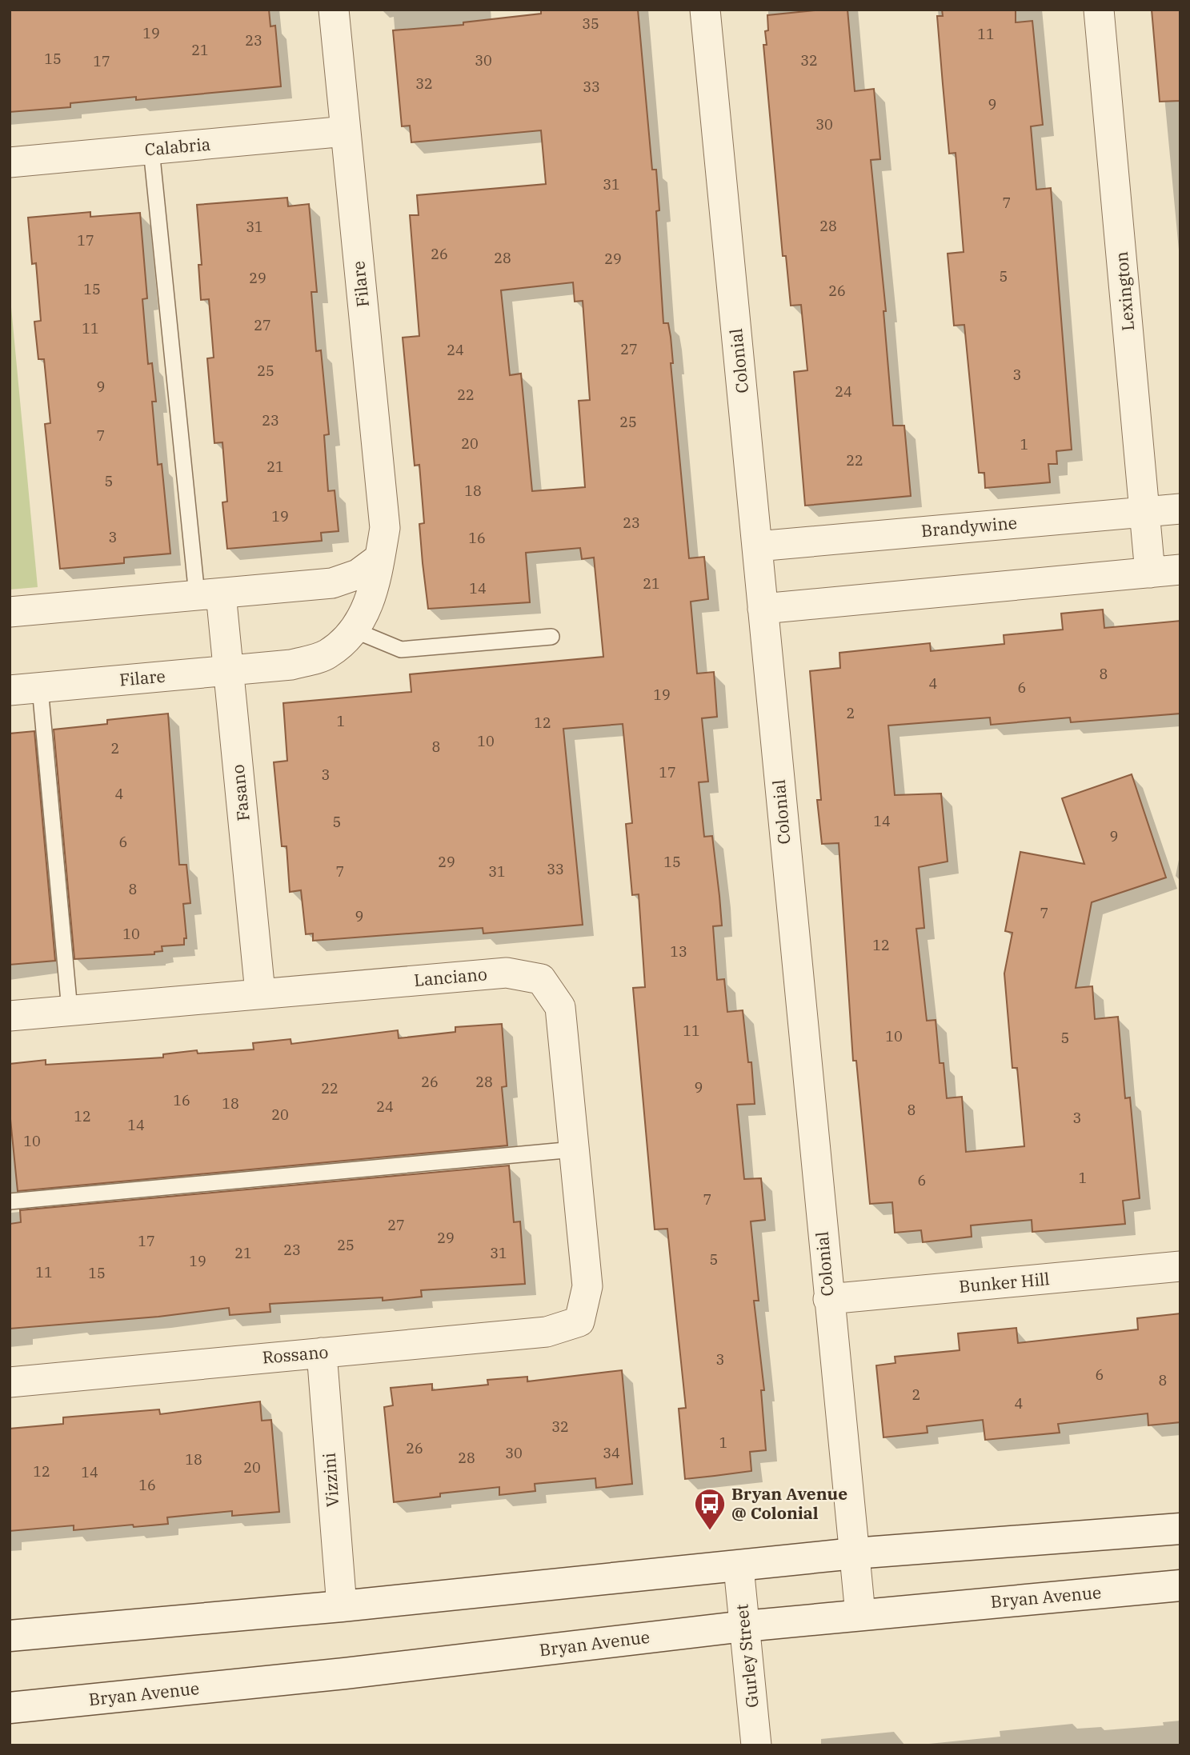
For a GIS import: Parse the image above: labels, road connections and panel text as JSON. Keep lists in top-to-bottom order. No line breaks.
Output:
{"streets":{"main road":["Bryan Avenue"],"street":["Calabria","Filare","Lexington","Colonial","Brandywine","Fasano","Lanciano","Bunker Hill","Rossano","Vizzini","Gurley Street"]},"crossings":[["Calabria","Filare"],["Filare","Fasano"],["Lexington","Brandywine"],["Colonial","Brandywine"],["Colonial","Bunker Hill"],["Colonial","Bryan Avenue"],["Fasano","Lanciano"],["Lanciano","Rossano"],["Rossano","Vizzini"],["Bryan Avenue","Gurley Street"]],"places":{"bus stop":["Bryan Avenue @ Colonial"]},"house_numbers":["35","19","11","23","21","15","30","32","17","32","33","9","30","31","7","28","31","17","26","28","29","5","29","15","26","27","11","27","24","25","3","9","24","22","23","25","7","20","1","22","21","5","18","19","23","3","16","21","14","8","4","6","19","2","1","12","10","8","2","17","3","4","14","5","9","6","29","15","33","7","31","8","7","9","10","12","13","11","10","5","26","28","9","22","16","18","24","8","20","12","3","14","10","1","6","7","27","29","17","25","23","21","31","5","19","11","15","3","6","8","2","4","32","1","26","30","34","28","18","20","12","14","16"]}
